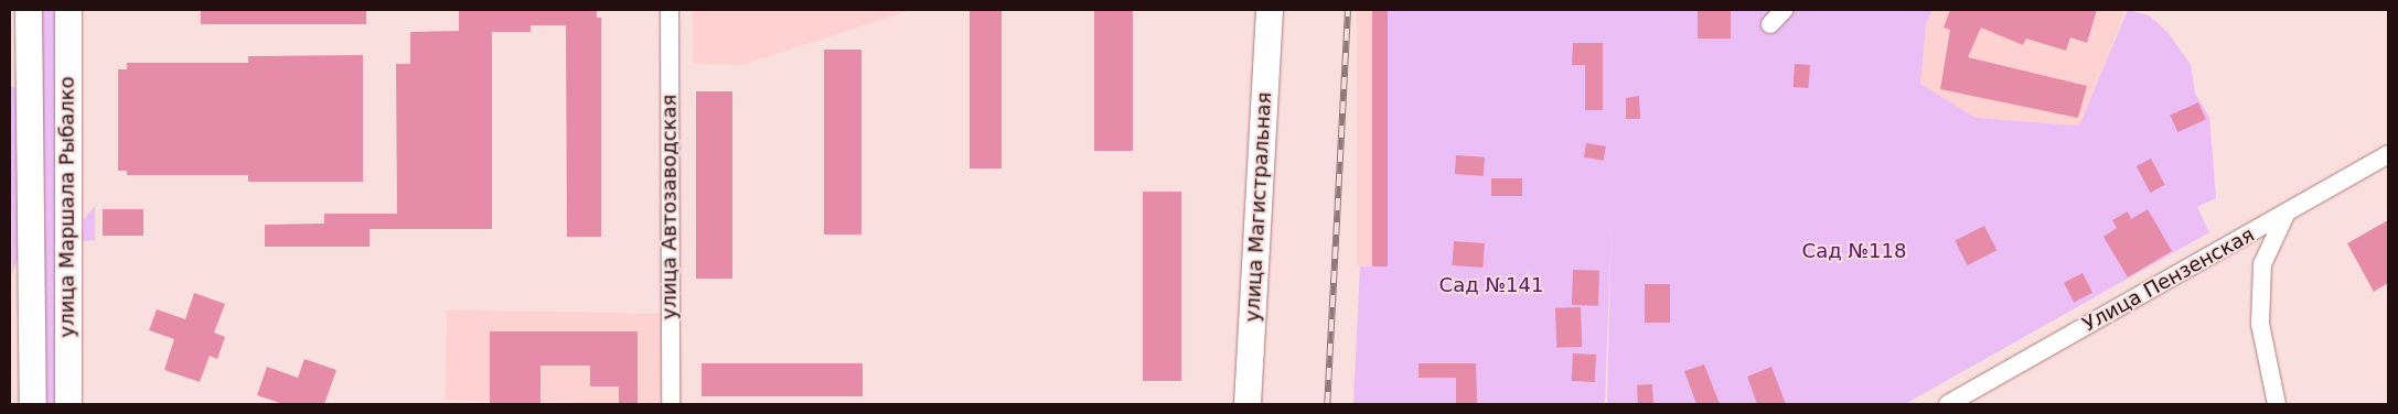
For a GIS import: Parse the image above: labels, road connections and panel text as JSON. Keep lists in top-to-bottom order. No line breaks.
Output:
{"streets":{"main road":["улица Маршала Рыбалко","улица Магистральная"],"street":["улица Автозаводская","Улица Пензенская"]},"parks":["Сад №118","Сад №141"]}
